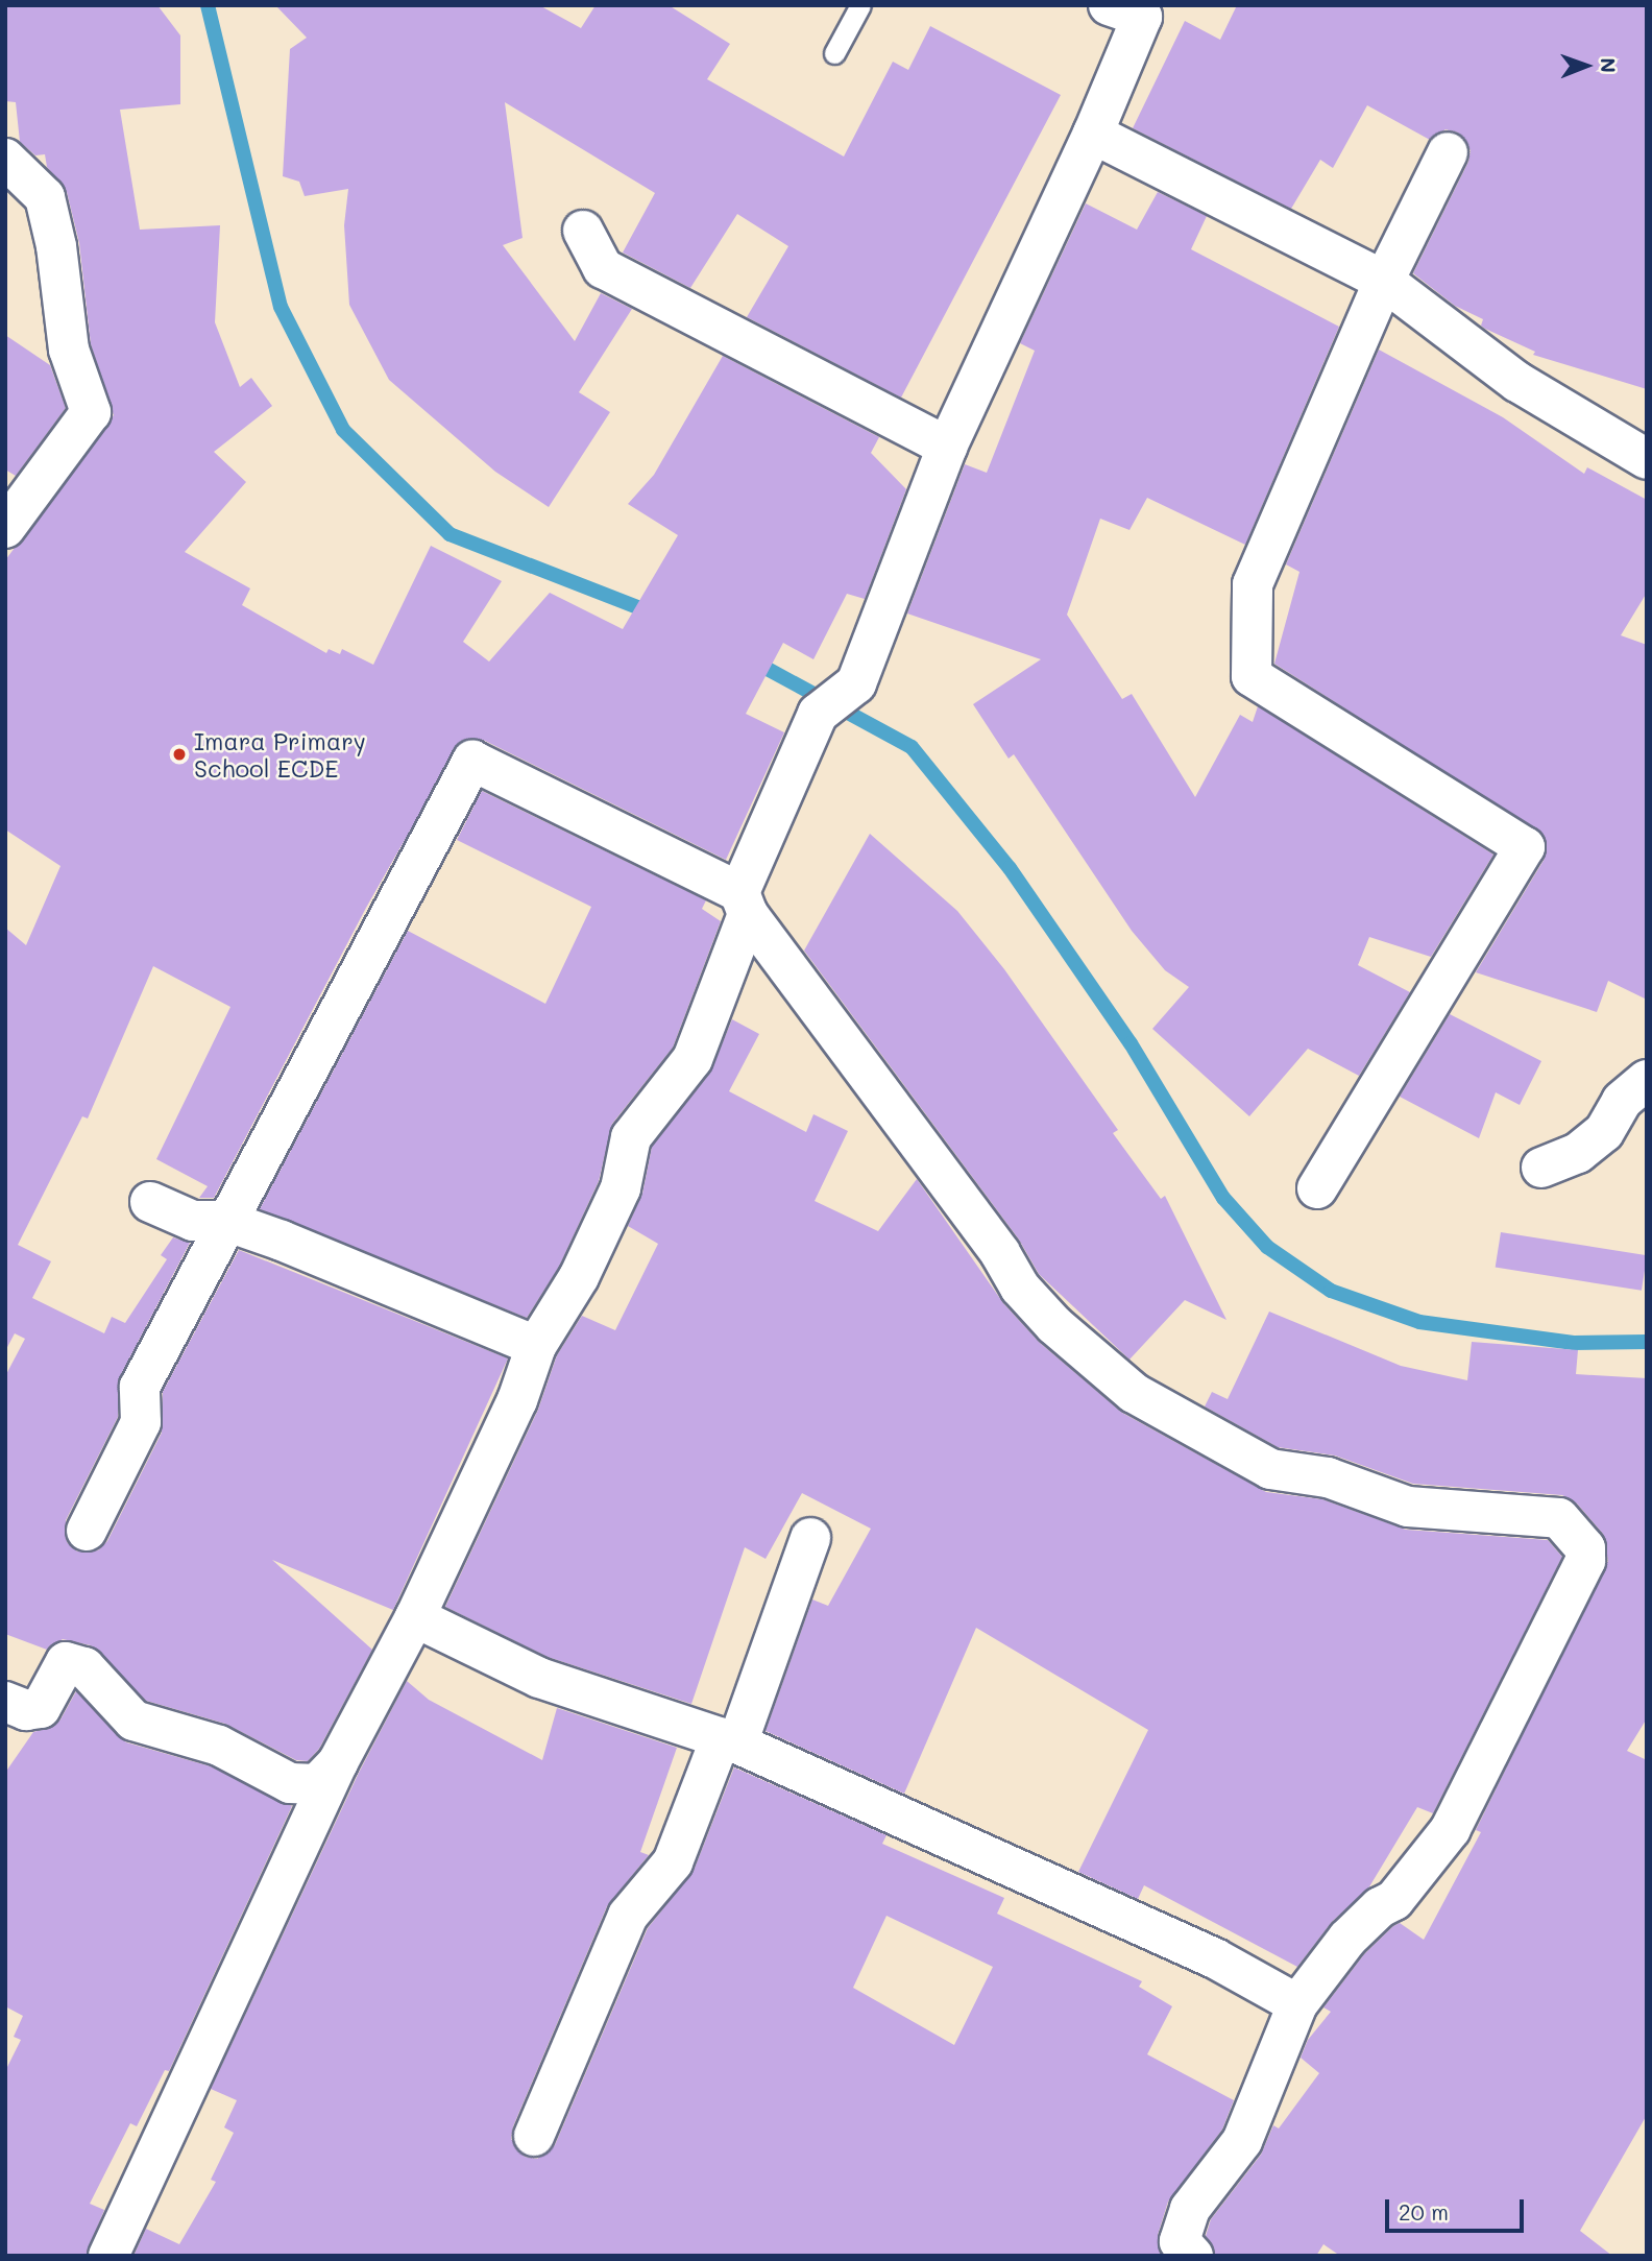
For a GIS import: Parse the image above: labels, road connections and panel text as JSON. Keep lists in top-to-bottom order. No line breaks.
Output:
{"places":["Imara Primary School ECDE"],"scale_bar":"20 m","north":"right"}
